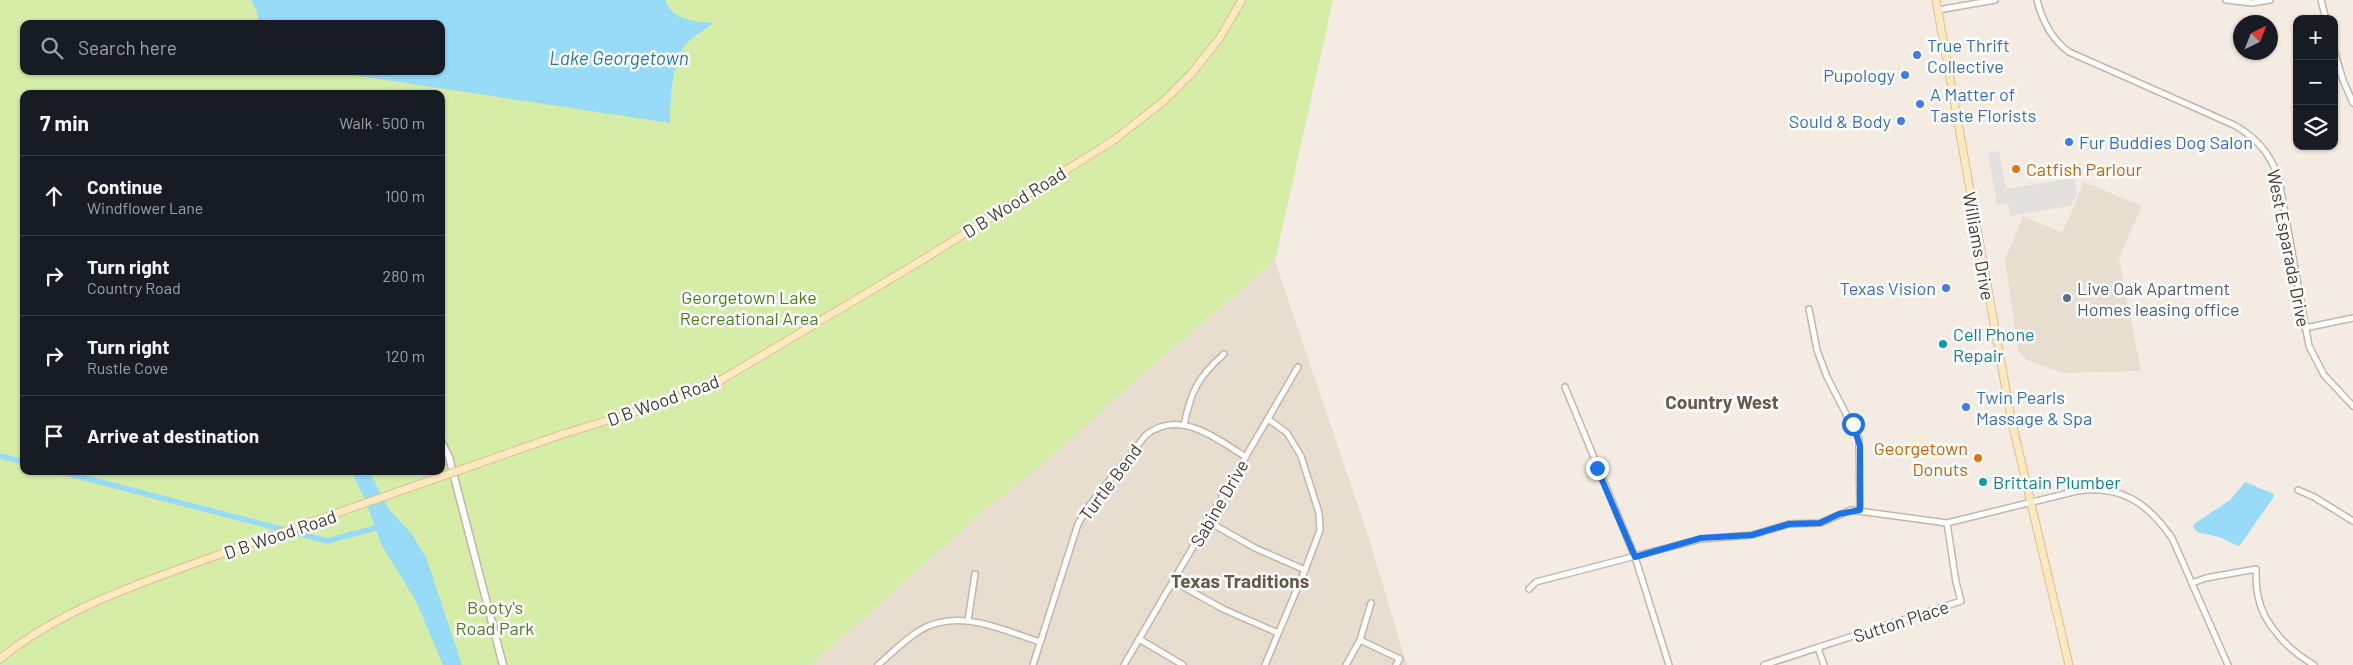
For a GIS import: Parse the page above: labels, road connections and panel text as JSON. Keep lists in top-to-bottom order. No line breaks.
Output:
{"streets":{"main road":["D B Wood Road","Williams Drive"],"street":["West Esparada Drive","Turtle Bend","Sabine Drive","Sutton Place"]},"crossings":[["Turtle Bend","Sabine Drive"]],"districts":["Country West","Texas Traditions"],"water":["Lake Georgetown"],"parks":["Georgetown Lake Recreational Area","Booty's Road Park"],"places":["True Thrift Collective","Pupology","A Matter of Taste Florists","Sould & Body","Fur Buddies Dog Salon","Catfish Parlour","Texas Vision","Live Oak Apartment Homes leasing office","Cell Phone Repair","Twin Pearls Massage & Spa","Georgetown Donuts","Brittain Plumber"],"north":"top right","page":{"map_buttons":["+","−"],"search":"Search here","heading":["7 min","Walk · 500 m"],"list":[["Continue","Windflower Lane","100 m"],["Turn right","Country Road","280 m"],["Turn right","Rustle Cove","120 m"],"Arrive at destination"]}}
